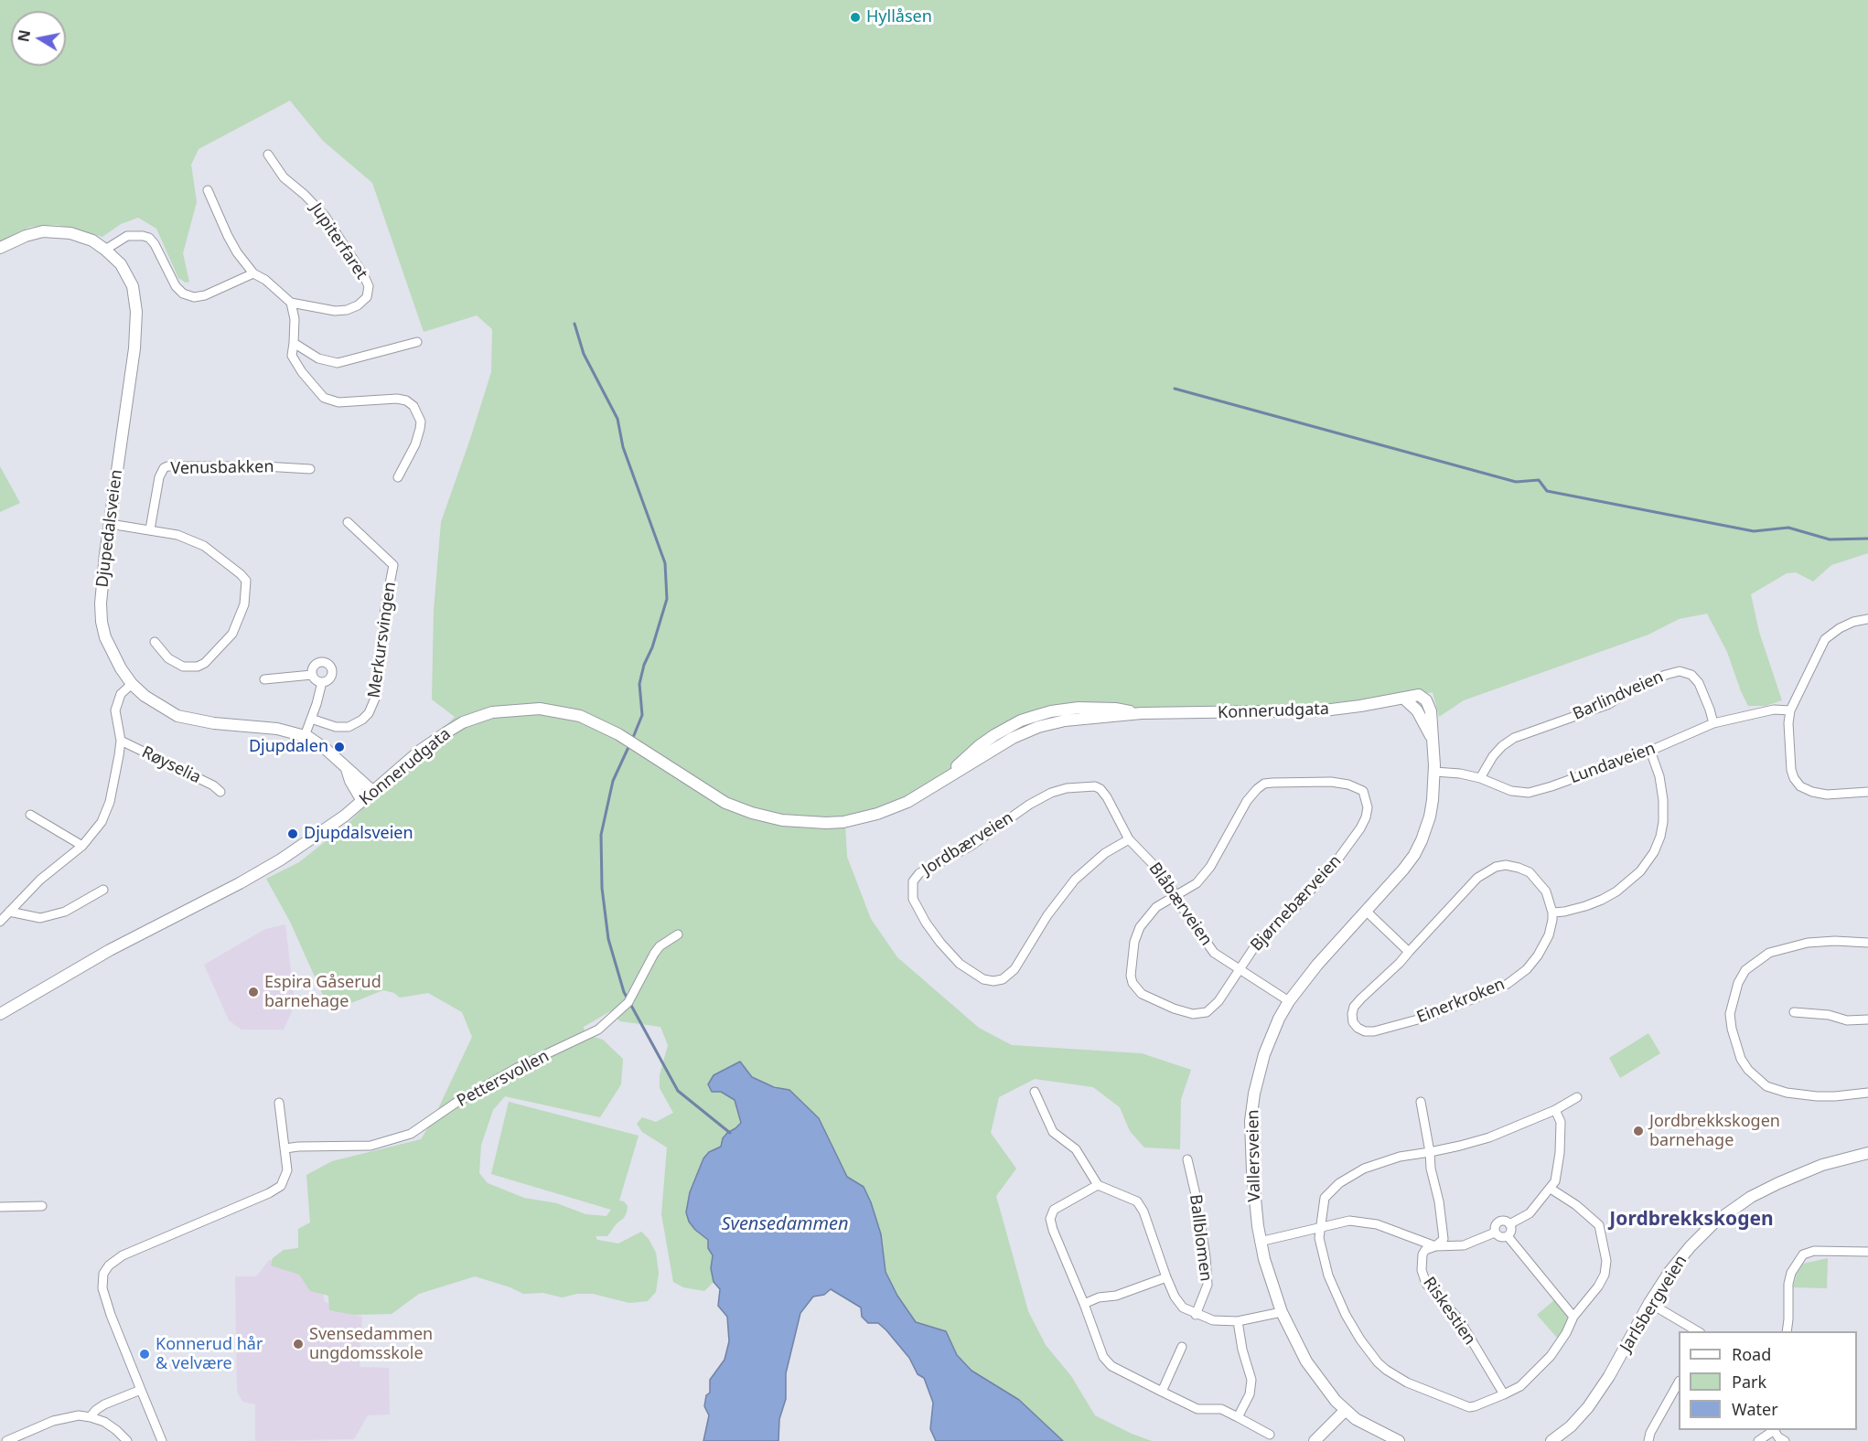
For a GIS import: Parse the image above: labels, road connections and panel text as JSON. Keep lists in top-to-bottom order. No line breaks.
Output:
{"streets":{"main road":["Djupedalsveien","Konnerudgata","Vallersveien","Jarlsbergveien"],"street":["Jupiterfaret","Venusbakken","Merkursvingen","Barlindveien","Lundaveien","Røyselia","Jordbærveien","Bjørnebærveien","Blåbærveien","Einerkroken","Pettersvollen","Ballblomen","Riskestien"]},"crossings":[["Djupedalsveien","Konnerudgata"],["Barlindveien","Lundaveien"],["Konnerudgata","Vallersveien"],["Lundaveien","Vallersveien"],["Jordbærveien","Blåbærveien"],["Bjørnebærveien","Blåbærveien"],["Blåbærveien","Vallersveien"]],"districts":["Jordbrekkskogen"],"water":["Svensedammen"],"places":["Hyllåsen","Djupdalen","Djupdalsveien","Espira Gåserud barnehage","Jordbrekkskogen barnehage","Svensedammen ungdomsskole","Konnerud hår & velvære"],"legend":["Road","Park","Water"],"north":"left"}
